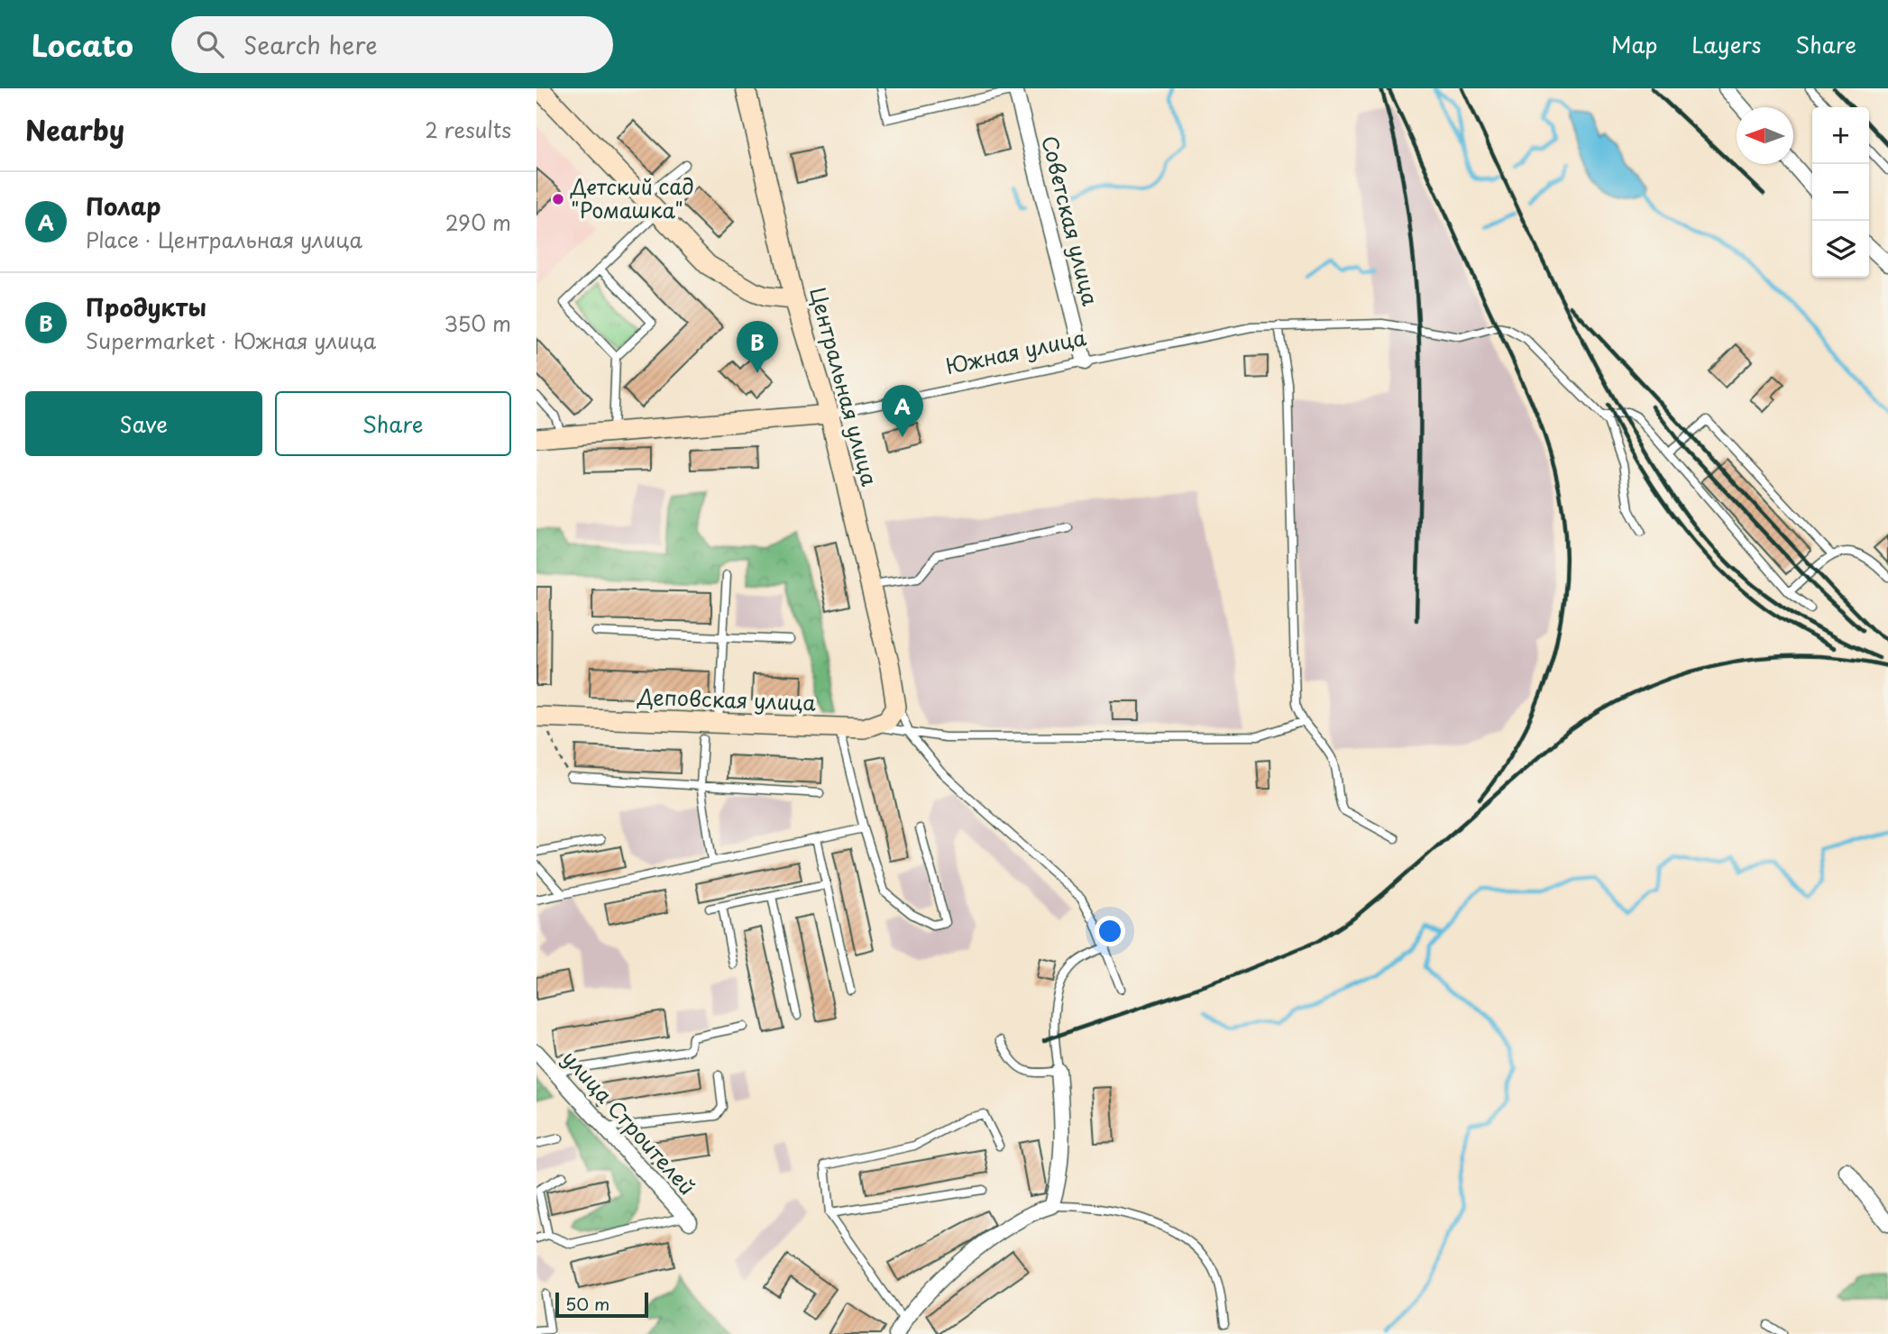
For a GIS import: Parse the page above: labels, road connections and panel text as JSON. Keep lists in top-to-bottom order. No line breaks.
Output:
{"streets":{"street":["Советская улица","Южная улица","Центральная улица","Деповская улица","улица Строителей"]},"crossings":[["Советская улица","Южная улица"],["Южная улица","Центральная улица"]],"places":["Детский сад \"Ромашка\""],"scale_bar":"50 m","north":"left","page":{"header":"Locato","search":"Search here","nav":["Map","Layers","Share"],"heading":["Nearby","2 results"],"map_buttons":["+","−"],"list":[{"mark":"A","name":"Полар","note":"Place · Центральная улица","value":"290 m"},{"mark":"B","name":"Продукты","note":"Supermarket · Южная улица","value":"350 m"}],"pins":["B","A"],"buttons":["Save","Share"],"scale":"50 m"}}
